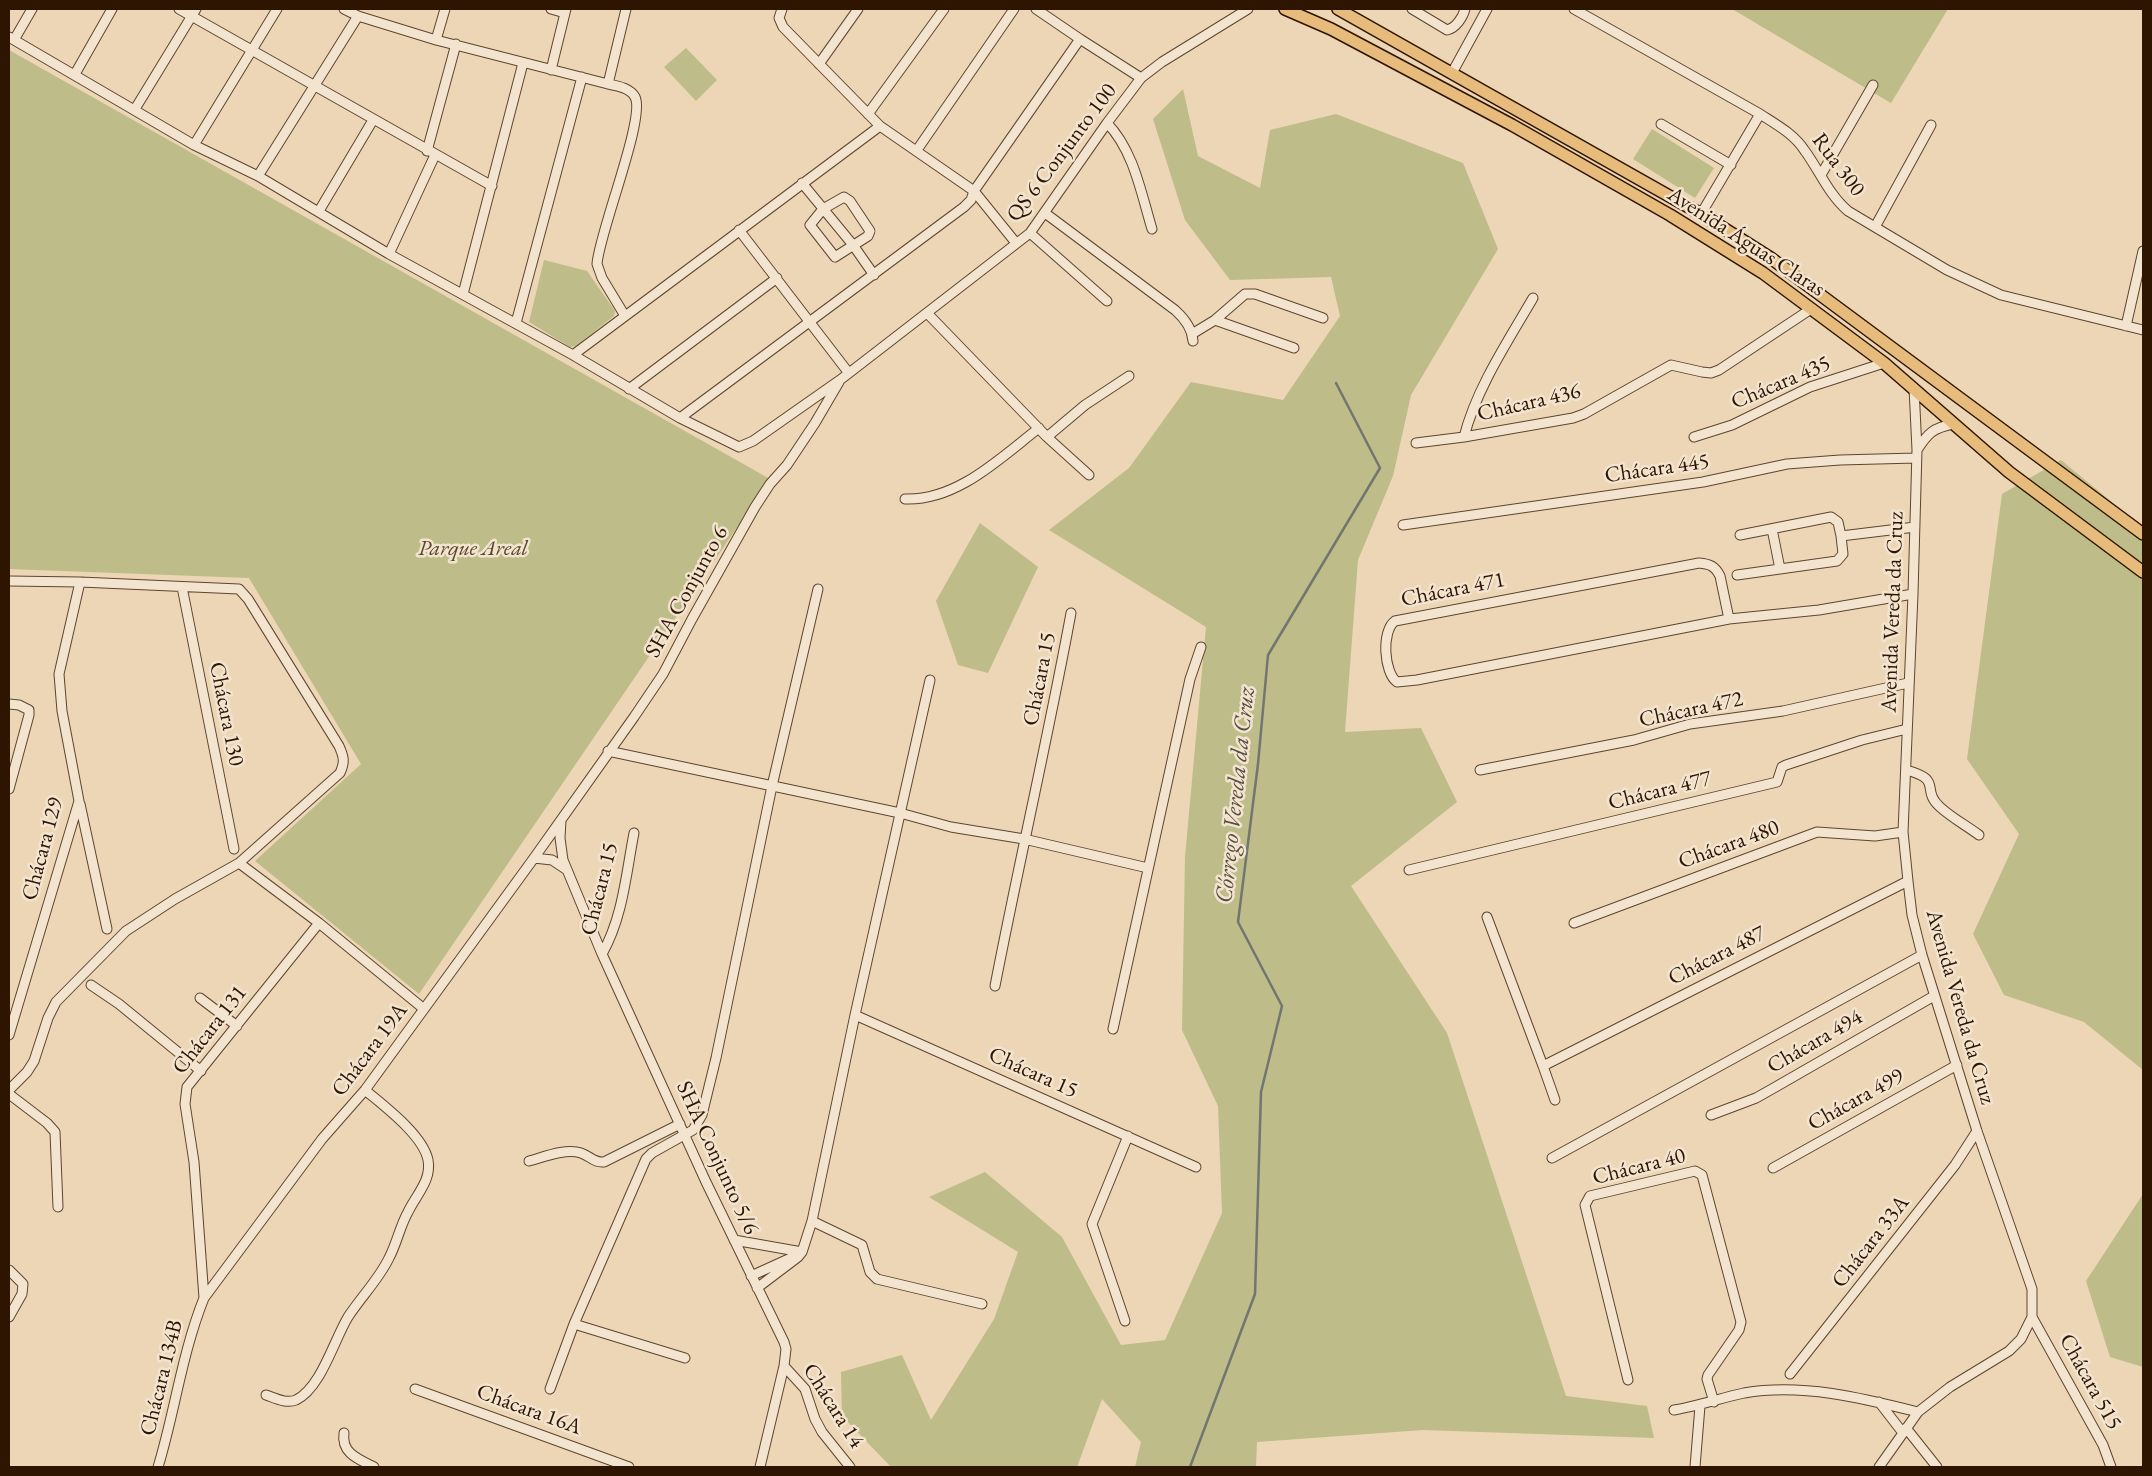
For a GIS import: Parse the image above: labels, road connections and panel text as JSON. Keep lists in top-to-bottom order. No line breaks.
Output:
{"streets":{"main road":["Avenida Águas Claras"],"street":["QS 6 Conjunto 100","Rua 300","Chácara 435","Chácara 436","Chácara 445","Chácara 471","SHA Conjunto 6","Avenida Vereda da Cruz","Chácara 15","Chácara 472","Chácara 130","Chácara 477","Chácara 480","Chácara 129","Chácara 487","Chácara 131","Chácara 494","Chácara 19A","Chácara 499","SHA Conjunto 5/6","Chácara 40","Chácara 33A","Chácara 134B","Chácara 515","Chácara 14","Chácara 16A"]},"crossings":[["QS 6 Conjunto 100","SHA Conjunto 6"],["Avenida Águas Claras","Chácara 435"],["Avenida Águas Claras","Chácara 436"],["Avenida Águas Claras","Avenida Vereda da Cruz"],["Chácara 445","Avenida Vereda da Cruz"],["Chácara 471","Avenida Vereda da Cruz"],["SHA Conjunto 6","Chácara 19A"],["SHA Conjunto 6","SHA Conjunto 5/6"],["Avenida Vereda da Cruz","Chácara 472"],["Avenida Vereda da Cruz","Chácara 477"],["Avenida Vereda da Cruz","Chácara 480"],["Avenida Vereda da Cruz","Chácara 487"],["Avenida Vereda da Cruz","Chácara 494"],["Avenida Vereda da Cruz","Chácara 499"],["Avenida Vereda da Cruz","Chácara 33A"],["Avenida Vereda da Cruz","Chácara 515"],["Chácara 15","SHA Conjunto 5/6"],["Chácara 131","Chácara 19A"],["Chácara 131","Chácara 134B"],["Chácara 19A","SHA Conjunto 5/6"],["Chácara 19A","Chácara 134B"],["SHA Conjunto 5/6","Chácara 14"]],"water":["Córrego Vereda da Cruz"],"parks":["Parque Areal"]}
